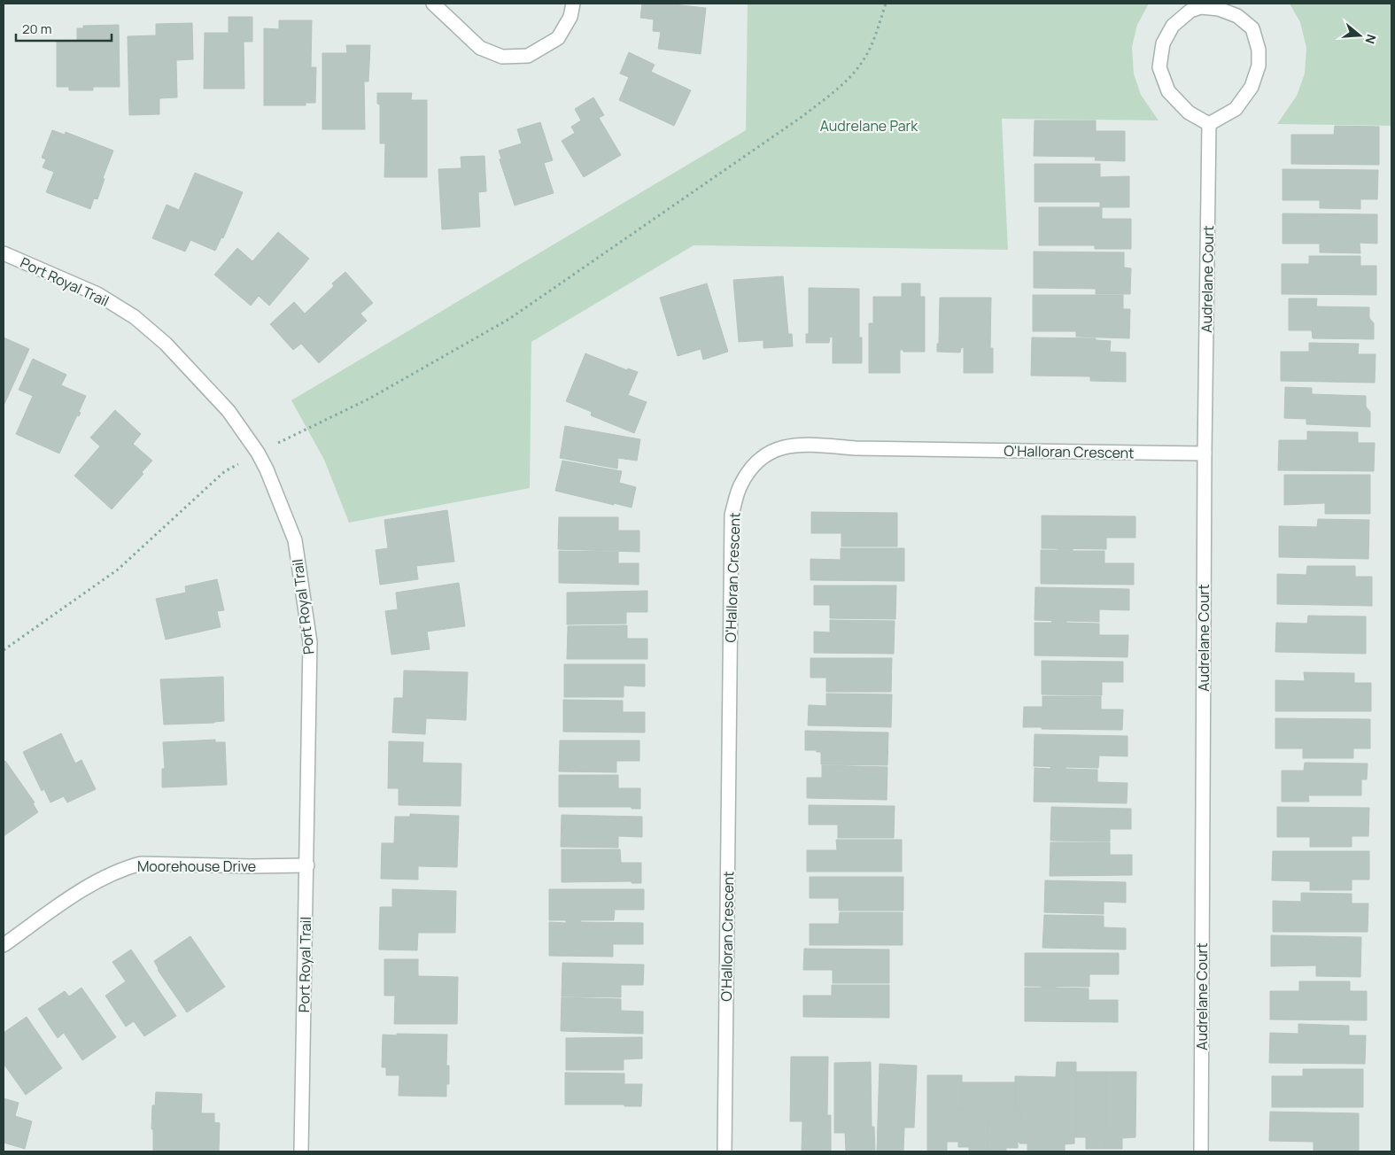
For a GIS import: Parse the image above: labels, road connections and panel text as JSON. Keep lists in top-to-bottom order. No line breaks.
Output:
{"streets":{"street":["Audrelane Court","Port Royal Trail","O'Halloran Crescent","Moorehouse Drive"]},"crossings":[["Audrelane Court","O'Halloran Crescent"],["Port Royal Trail","Moorehouse Drive"]],"parks":["Audrelane Park"],"scale_bar":"20 m","north":"right"}
